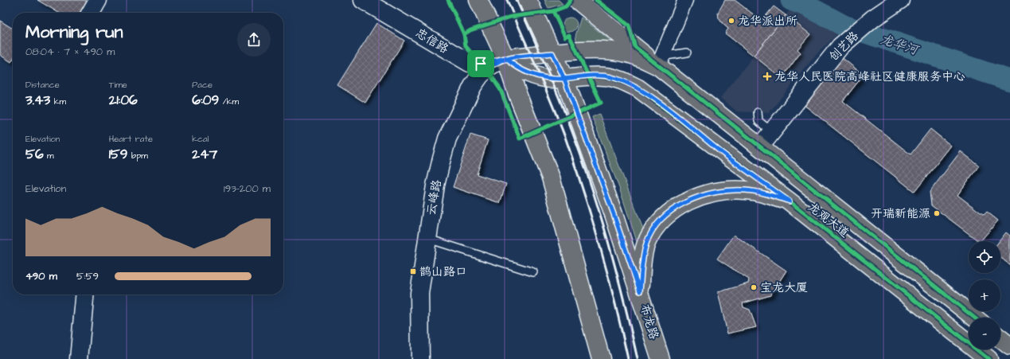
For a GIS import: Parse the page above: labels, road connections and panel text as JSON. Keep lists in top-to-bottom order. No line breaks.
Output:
{"streets":{"main road":["龙观大道","布龙路"],"street":["忠信路","创艺路","云峰路"]},"crossings":[["忠信路","云峰路"],["忠信路","龙观大道"],["创艺路","龙观大道"],["云峰路","龙观大道"],["龙观大道","布龙路"]],"water":["龙华河"],"places":{"other":["龙华派出所","开瑞新能源","宝龙大厦"],"health":["龙华人民医院高峰社区健康服务中心"],"transit":["鹊山路口"]},"page":{"heading":["Morning run","08:04 · 7 × 490 m"],"stats":[["Distance","3.43 km"],["Time","21:06"],["Pace","6:09 /km"],["Elevation","56 m"],["Heart rate","159 bpm"],["kcal","247"]],"chart":["Elevation","193–200 m"],"map_buttons":["+","−"],"list":[{"name":"490 m","note":"5:59"}]}}
